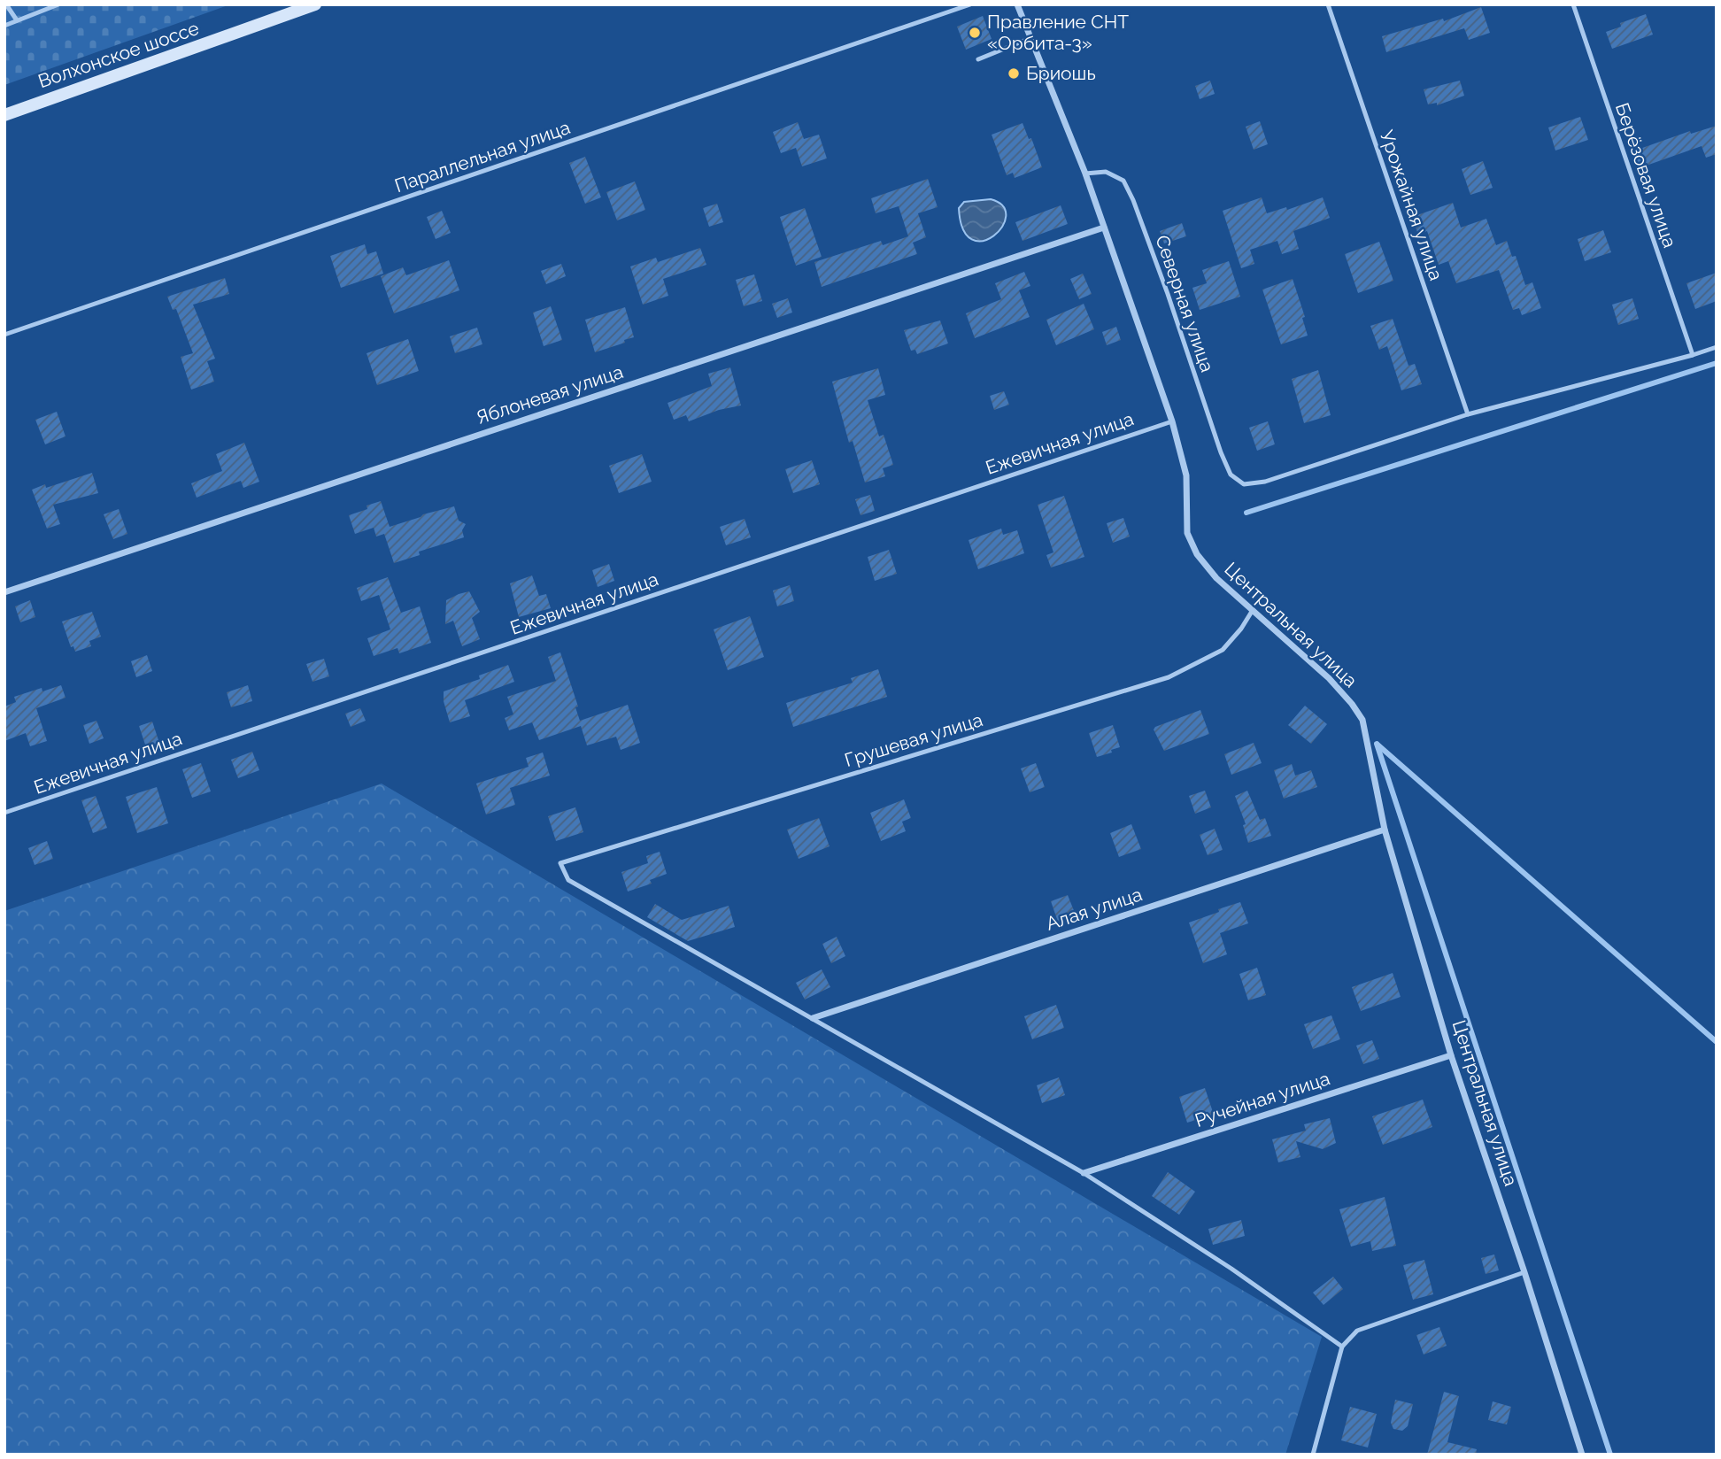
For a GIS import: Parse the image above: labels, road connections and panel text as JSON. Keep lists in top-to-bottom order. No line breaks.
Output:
{"streets":{"main road":["Волхонское шоссе"],"street":["Яблоневая улица","Центральная улица","Алая улица","Ручейная улица"],"lane":["Параллельная улица","Берёзовая улица","Урожайная улица","Северная улица","Ежевичная улица","Грушевая улица"]},"crossings":[["Урожайная улица","Северная улица"],["Северная улица","Центральная улица"],["Яблоневая улица","Центральная улица"],["Ежевичная улица","Центральная улица"],["Центральная улица","Грушевая улица"],["Центральная улица","Алая улица"],["Центральная улица","Ручейная улица"],["Грушевая улица","Алая улица"]],"places":["Правление СНТ «Орбита-3»","Бриошь"]}
